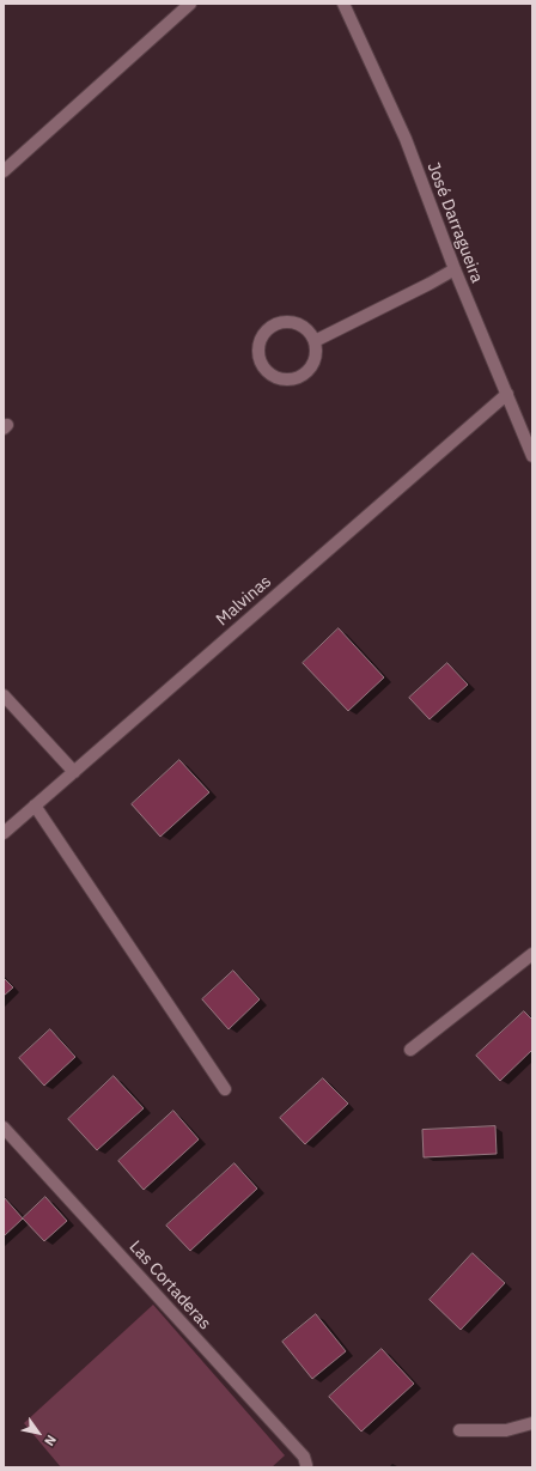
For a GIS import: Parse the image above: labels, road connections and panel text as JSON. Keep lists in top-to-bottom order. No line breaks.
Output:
{"streets":{"street":["José Darragueira","Malvinas","Las Cortaderas"]},"crossings":[["José Darragueira","Malvinas"]],"north":"bottom right"}
